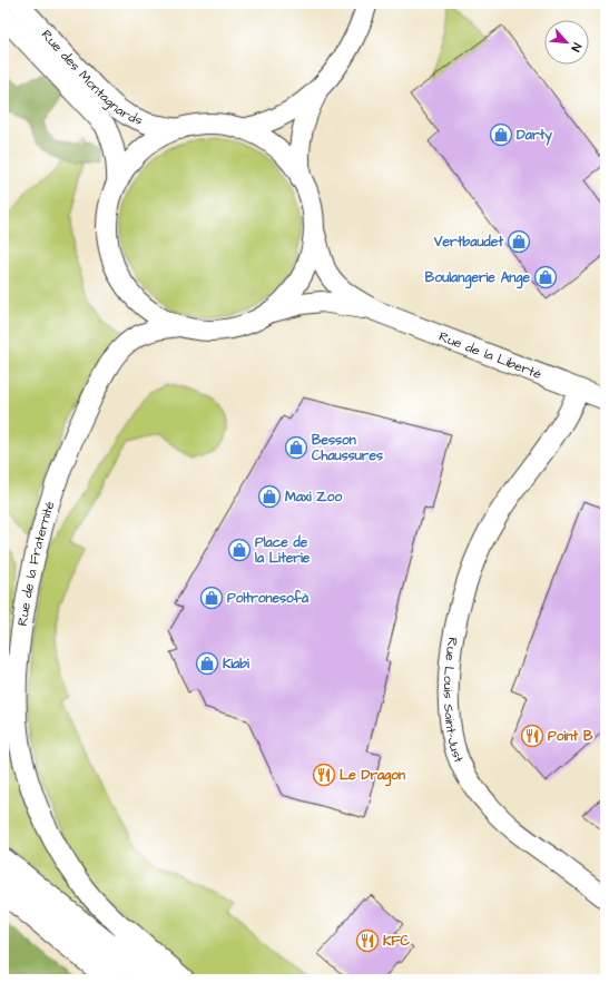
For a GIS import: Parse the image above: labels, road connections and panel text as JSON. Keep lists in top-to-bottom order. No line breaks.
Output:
{"streets":{"street":["Rue des Montagnards","Rue de la Liberté","Rue de la Fraternité","Rue Louis Saint-Just"]},"crossings":[["Rue de la Liberté","Rue Louis Saint-Just"]],"places":{"shop":["Darty","Vertbaudet","Boulangerie Ange","Besson Chaussures","Maxi Zoo","Place de la Literie","Poltronesofà","Kiabi"],"restaurant":["Point B","Le Dragon","KFC"]},"north":"bottom right"}
